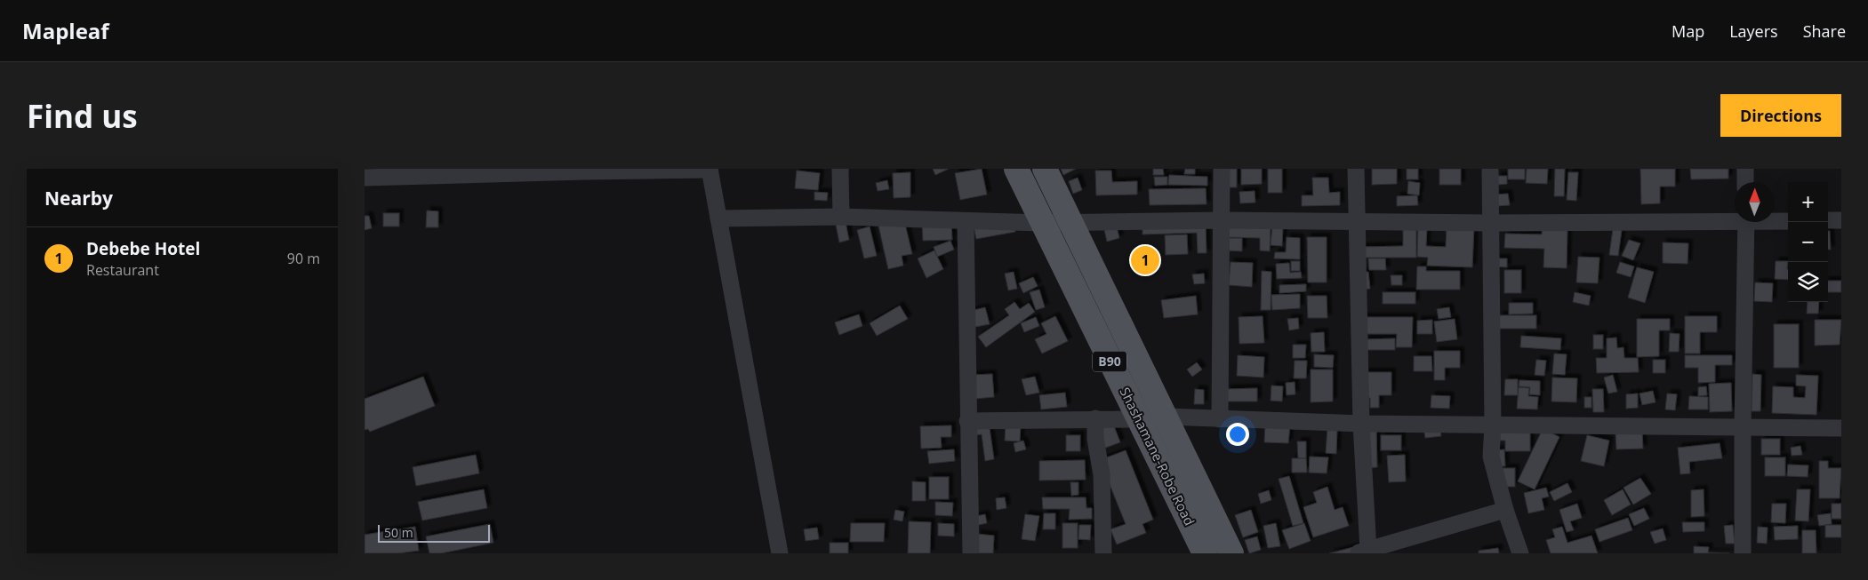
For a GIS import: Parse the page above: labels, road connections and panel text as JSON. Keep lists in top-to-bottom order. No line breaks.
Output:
{"streets":{"main road":["B90","Shashamane-Robe Road"]},"scale_bar":"50 m","north":"top","page":{"header":"Mapleaf","nav":["Map","Layers","Share"],"buttons":"Directions","title":"Find us","heading":"Nearby","map_buttons":["+","−"],"list":[{"mark":"1","name":"Debebe Hotel","note":"Restaurant","value":"90 m"}],"pins":"1","scale":"50 m"}}
